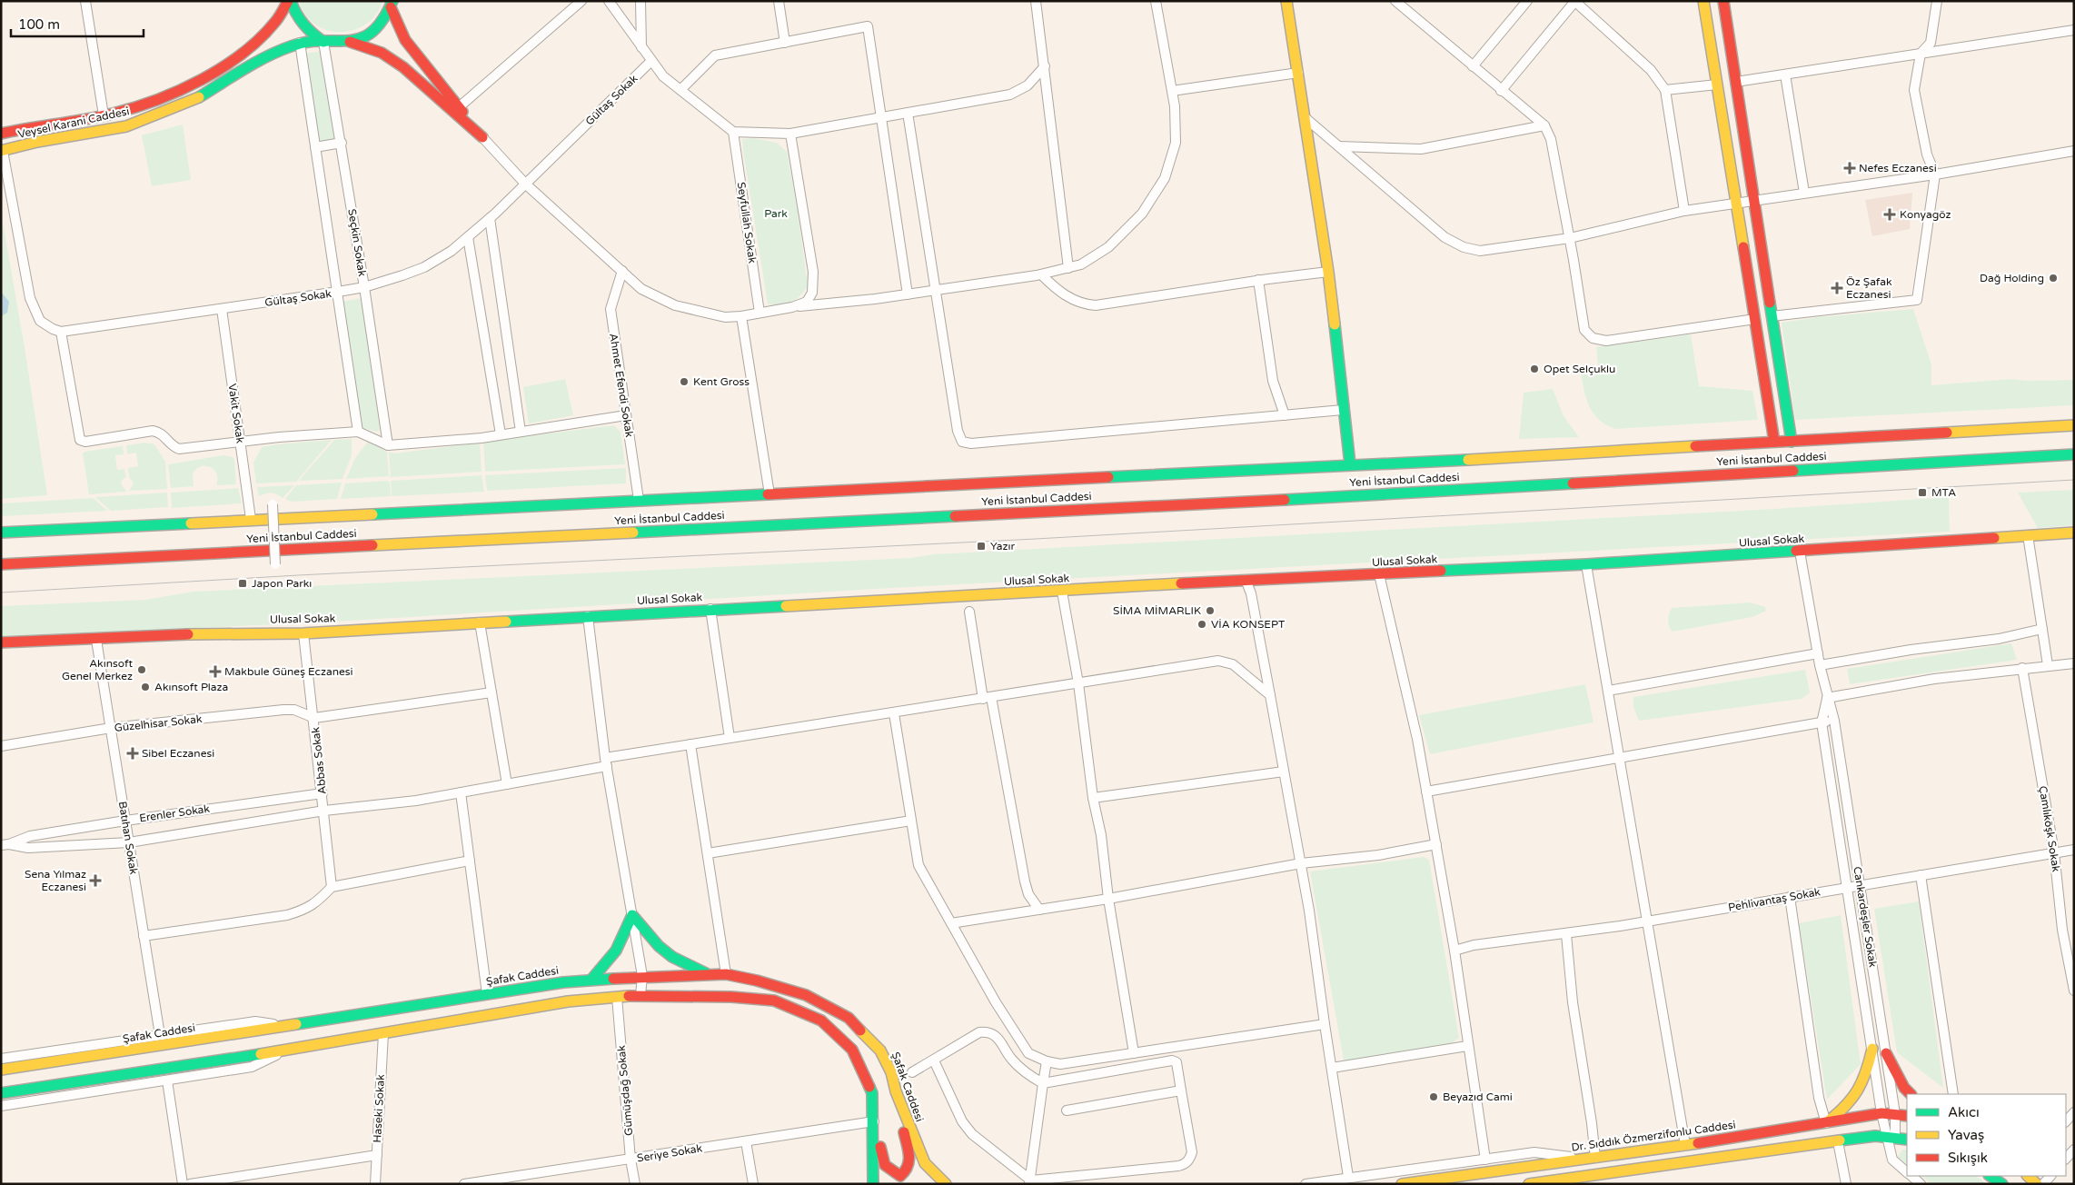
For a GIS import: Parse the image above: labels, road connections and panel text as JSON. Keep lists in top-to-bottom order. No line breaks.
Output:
{"streets":{"main road":["Veysel Karani Caddesi","Yeni İstanbul Caddesi","Ulusal Sokak","Şafak Caddesi","Dr. Sıddık Özmerzifonlu Caddesi"],"street":["Gültaş Sokak","Seyfullah Sokak","Seçkin Sokak","Ahmet Efendi Sokak","Vakit Sokak","Güzelhisar Sokak","Abbas Sokak","Erenler Sokak","Çamlıköşk Sokak","Batıhan Sokak","Pehlivantaş Sokak","Cankardeşler Sokak","Gümüşdağ Sokak","Haseki Sokak","Seriye Sokak"]},"crossings":[["Gültaş Sokak","Seçkin Sokak"],["Gültaş Sokak","Vakit Sokak"],["Veysel Karani Caddesi","Seçkin Sokak"],["Ahmet Efendi Sokak","Yeni İstanbul Caddesi"],["Vakit Sokak","Yeni İstanbul Caddesi"],["Ulusal Sokak","Abbas Sokak"],["Ulusal Sokak","Batıhan Sokak"],["Ulusal Sokak","Cankardeşler Sokak"],["Güzelhisar Sokak","Abbas Sokak"],["Güzelhisar Sokak","Batıhan Sokak"],["Abbas Sokak","Erenler Sokak"],["Erenler Sokak","Batıhan Sokak"],["Çamlıköşk Sokak","Pehlivantaş Sokak"],["Pehlivantaş Sokak","Cankardeşler Sokak"],["Cankardeşler Sokak","Dr. Sıddık Özmerzifonlu Caddesi"],["Gümüşdağ Sokak","Seriye Sokak"]],"parks":["Park"],"places":{"health":["Nefes Eczanesi","Konyagöz","Öz Şafak Eczanesi","Makbule Güneş Eczanesi","Sibel Eczanesi","Sena Yılmaz Eczanesi"],"other":["Dağ Holding","Opet Selçuklu","Kent Gross","SİMA MİMARLIK","VİA KONSEPT","Akınsoft Genel Merkez","Akınsoft Plaza","Beyazıd Cami"],"transit":["MTA","Yazır","Japon Parkı"]},"legend":["Akıcı","Yavaş","Sıkışık"],"scale_bar":"100 m"}
